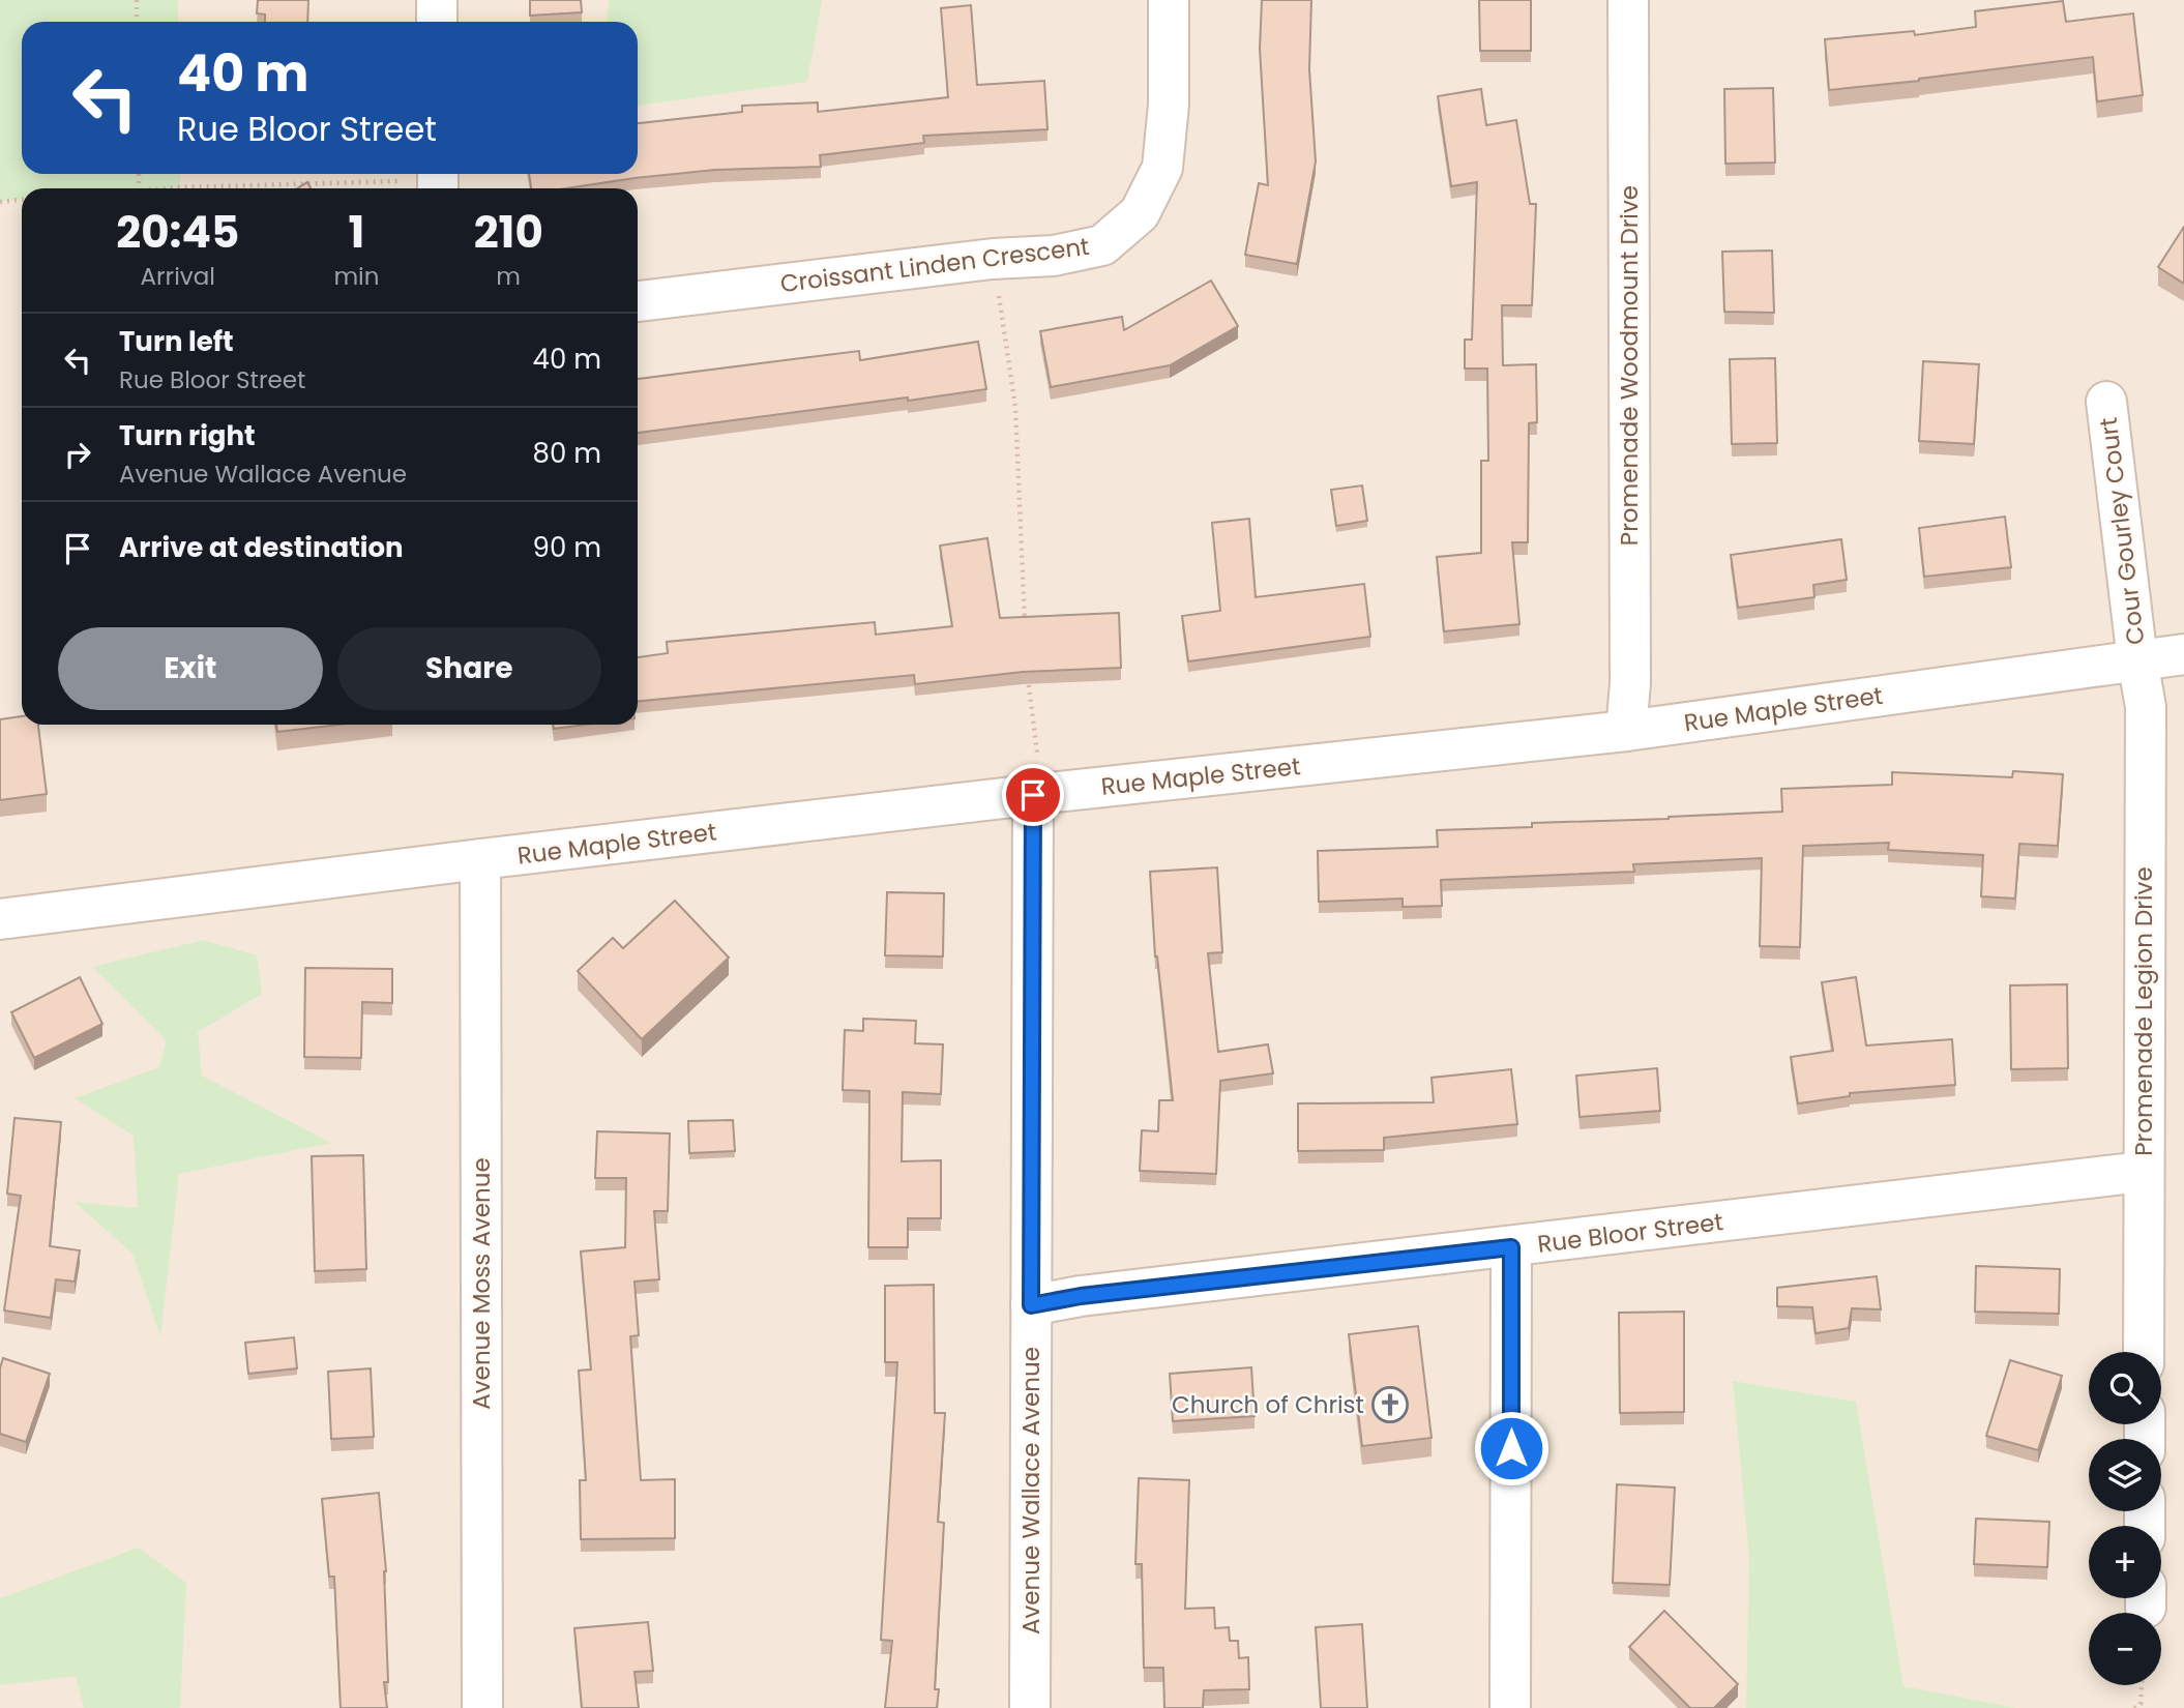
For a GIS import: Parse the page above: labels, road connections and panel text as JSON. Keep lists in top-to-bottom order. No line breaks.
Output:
{"streets":{"street":["Croissant Linden Crescent","Promenade Woodmount Drive","Cour Gourley Court","Rue Maple Street","Promenade Legion Drive","Rue Bloor Street","Avenue Moss Avenue","Avenue Wallace Avenue"]},"crossings":[["Promenade Woodmount Drive","Rue Maple Street"],["Cour Gourley Court","Rue Maple Street"],["Cour Gourley Court","Promenade Legion Drive"],["Rue Maple Street","Promenade Legion Drive"],["Rue Maple Street","Avenue Moss Avenue"],["Rue Maple Street","Avenue Wallace Avenue"],["Promenade Legion Drive","Rue Bloor Street"],["Rue Bloor Street","Avenue Wallace Avenue"]],"places":{"church":["Church of Christ"]},"page":{"turn":["40 m","Rue Bloor Street"],"eta":["20:45","Arrival","1","min","210","m"],"list":[{"name":"Turn left","note":"Rue Bloor Street","value":"40 m"},{"name":"Turn right","note":"Avenue Wallace Avenue","value":"80 m"},{"name":"Arrive at destination","value":"90 m"}],"buttons":["Exit","Share"],"map_buttons":["+","−"]}}
